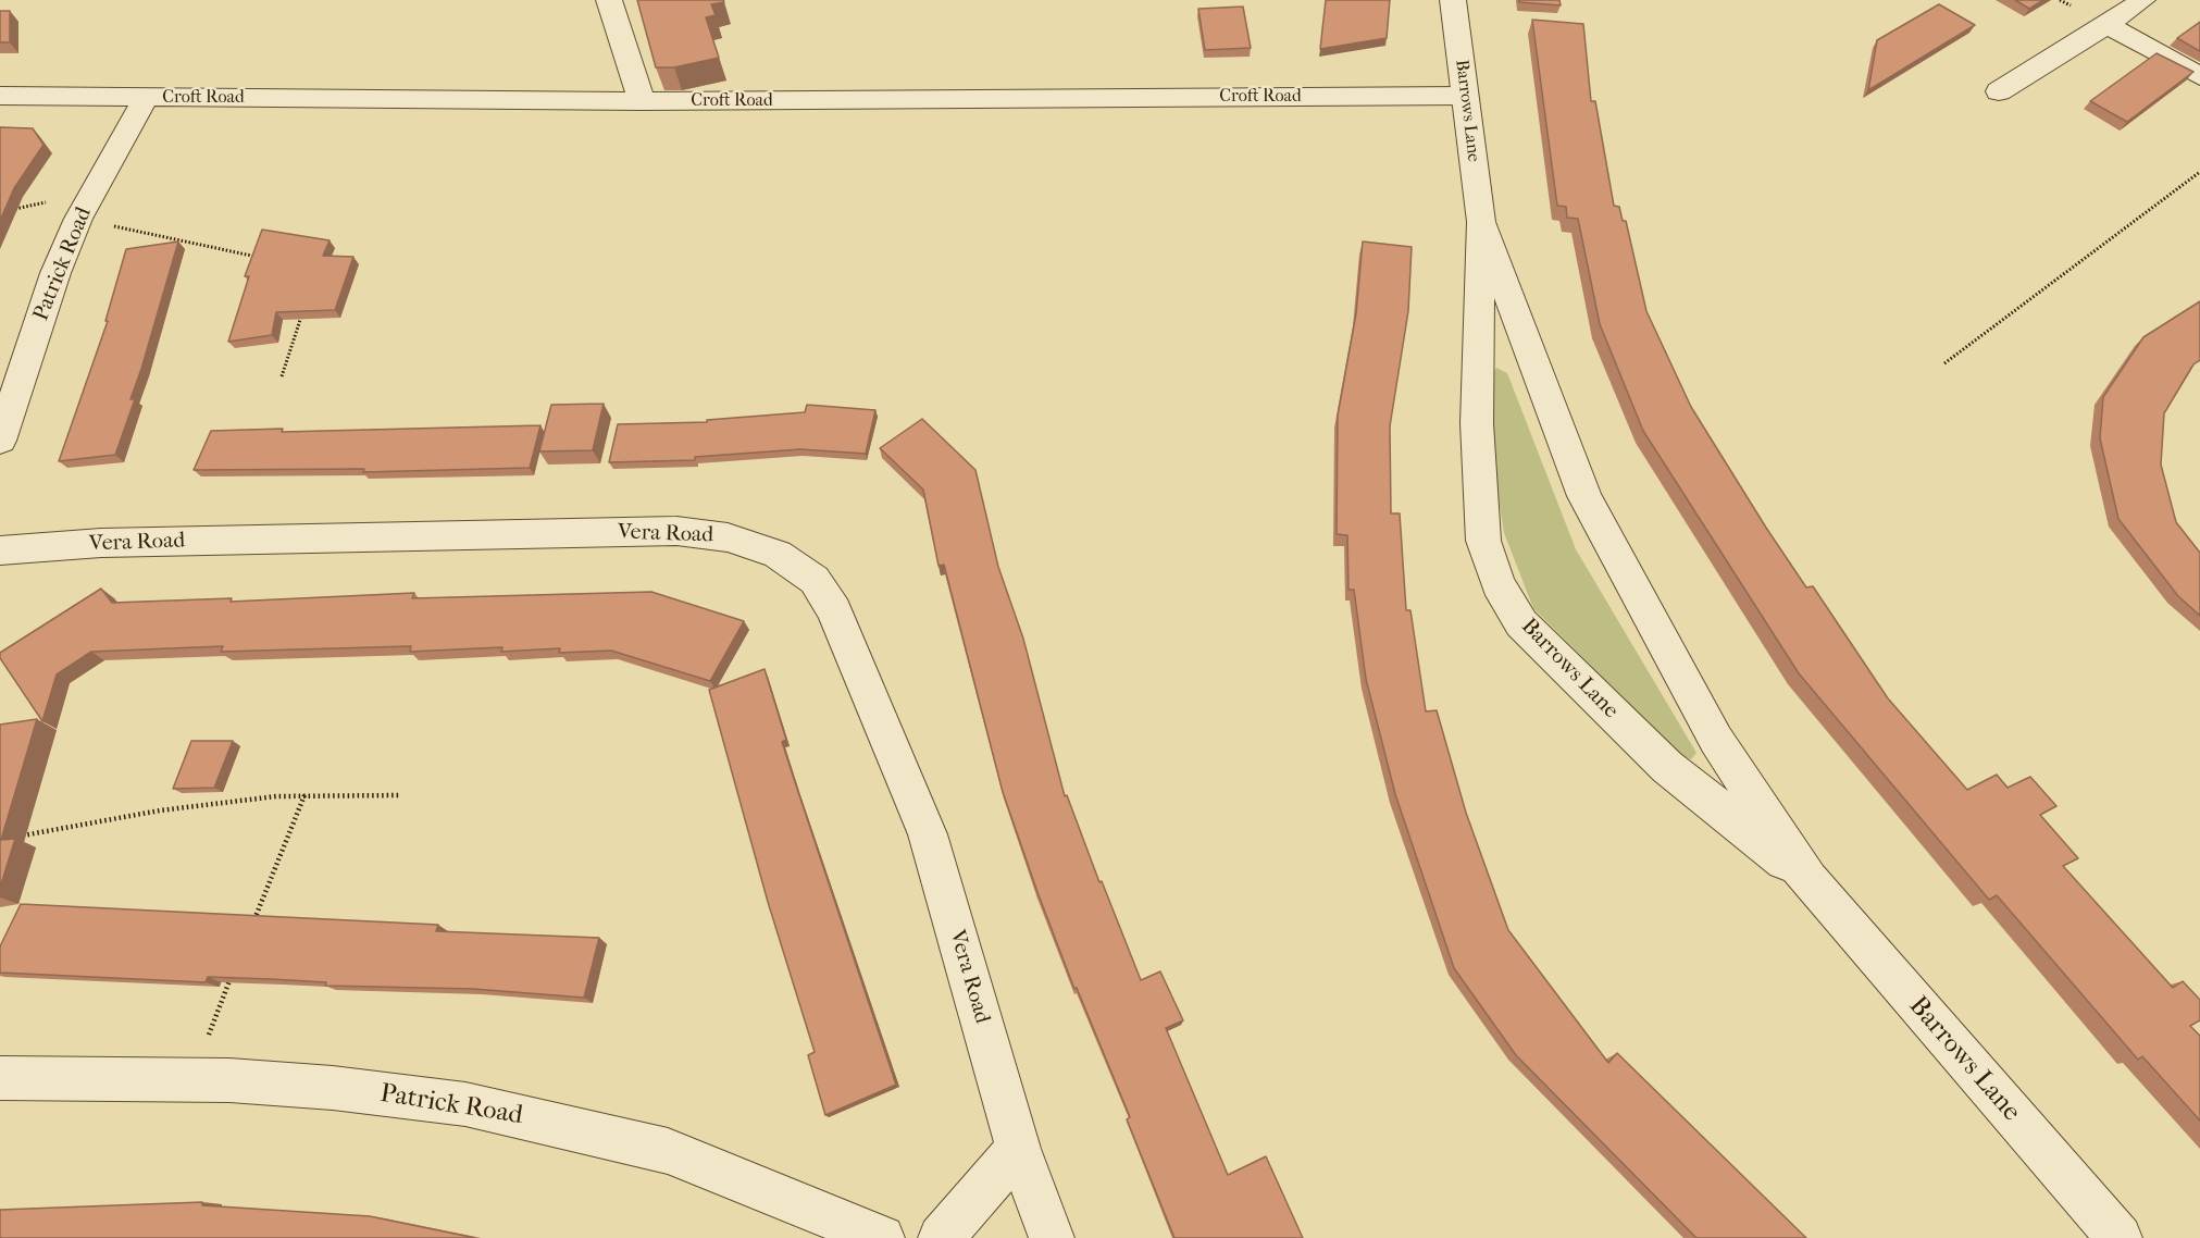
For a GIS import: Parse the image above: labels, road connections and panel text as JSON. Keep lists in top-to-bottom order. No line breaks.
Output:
{"streets":{"street":["Croft Road","Barrows Lane","Patrick Road","Vera Road"]},"crossings":[["Croft Road","Barrows Lane"],["Croft Road","Patrick Road"]]}
